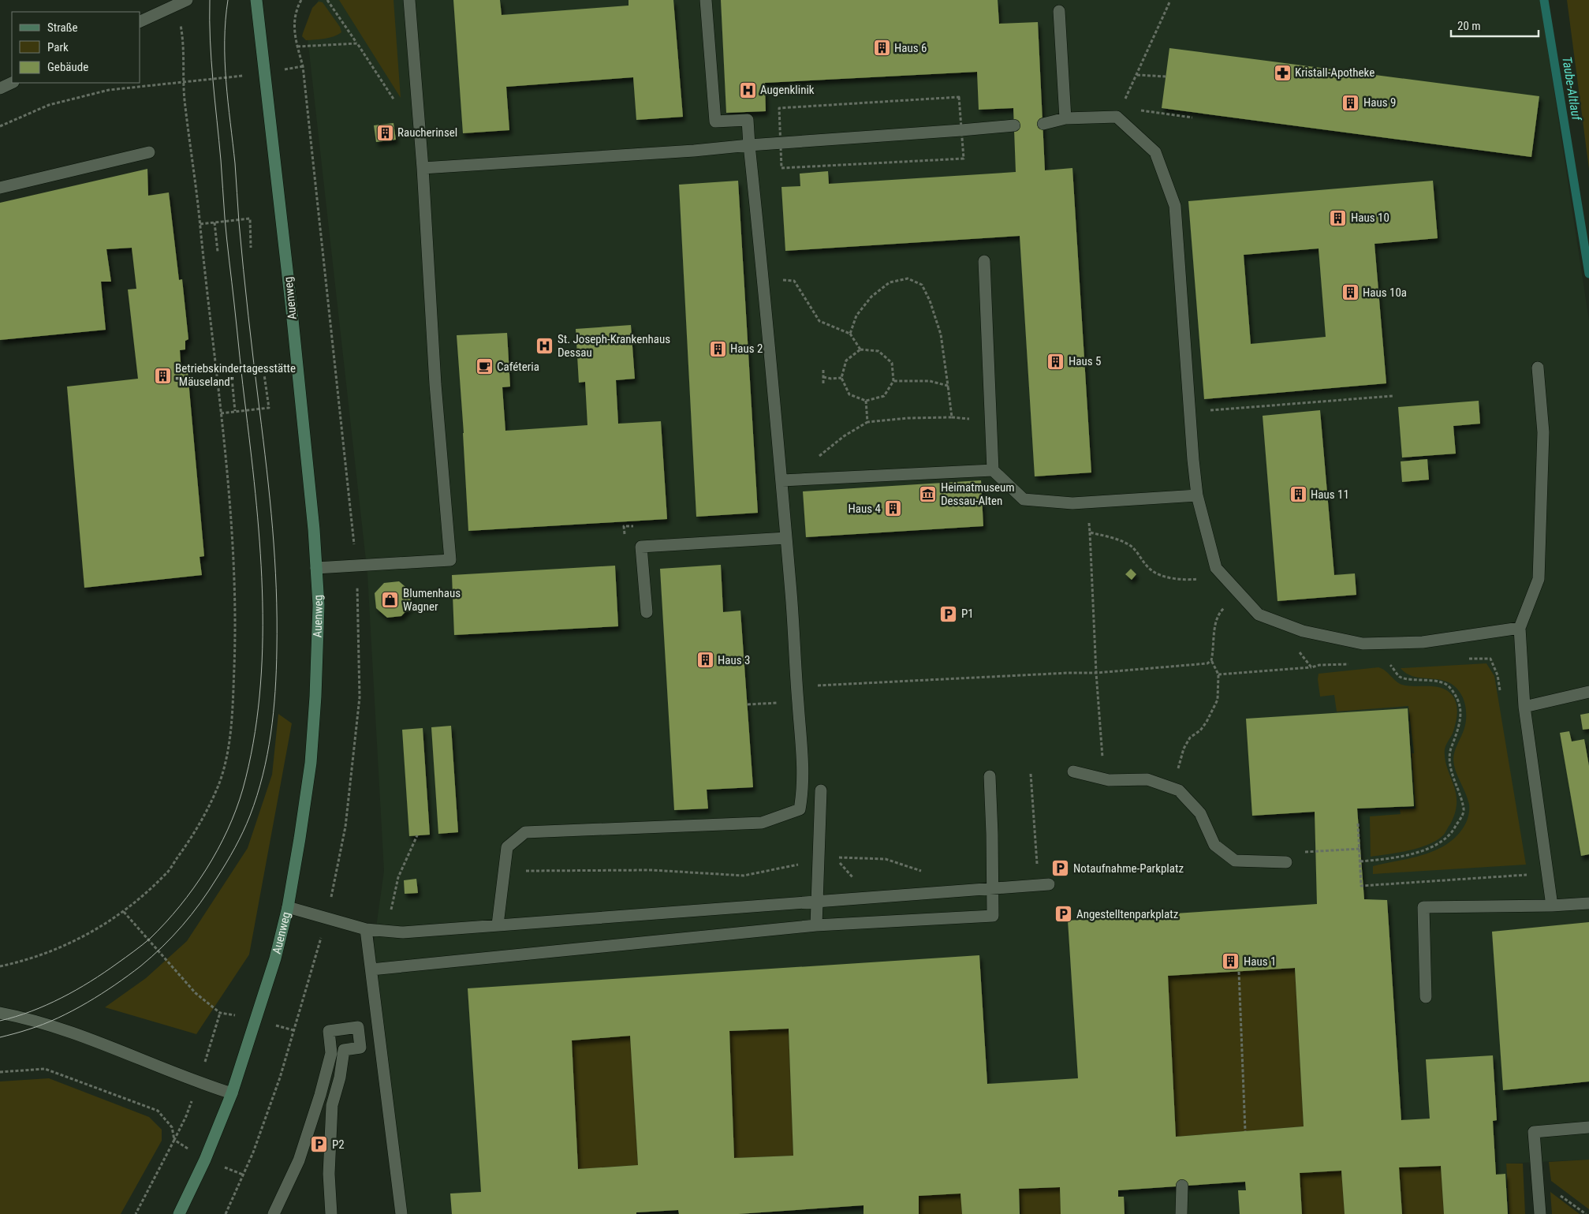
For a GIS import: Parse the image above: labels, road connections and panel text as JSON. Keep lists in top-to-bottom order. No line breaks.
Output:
{"streets":{"main road":["Auenweg"]},"water":["Taube-Altlauf"],"places":{"building":["Haus 6","Haus 9","Raucherinsel","Haus 10","Haus 10a","Haus 2","Haus 5","Betriebskindertagesstätte \"Mäuseland\"","Haus 11","Haus 4","Haus 3","Haus 1"],"pharmacy":["Kristall-Apotheke"],"hospital":["Augenklinik","St. Joseph-Krankenhaus Dessau"],"cafe":["Caféteria"],"museum":["Heimatmuseum Dessau-Alten"],"shop":["Blumenhaus Wagner"],"parking":["P1","Notaufnahme-Parkplatz","Angestelltenparkplatz","P2"]},"legend":["Straße","Park","Gebäude"],"scale_bar":"20 m"}
